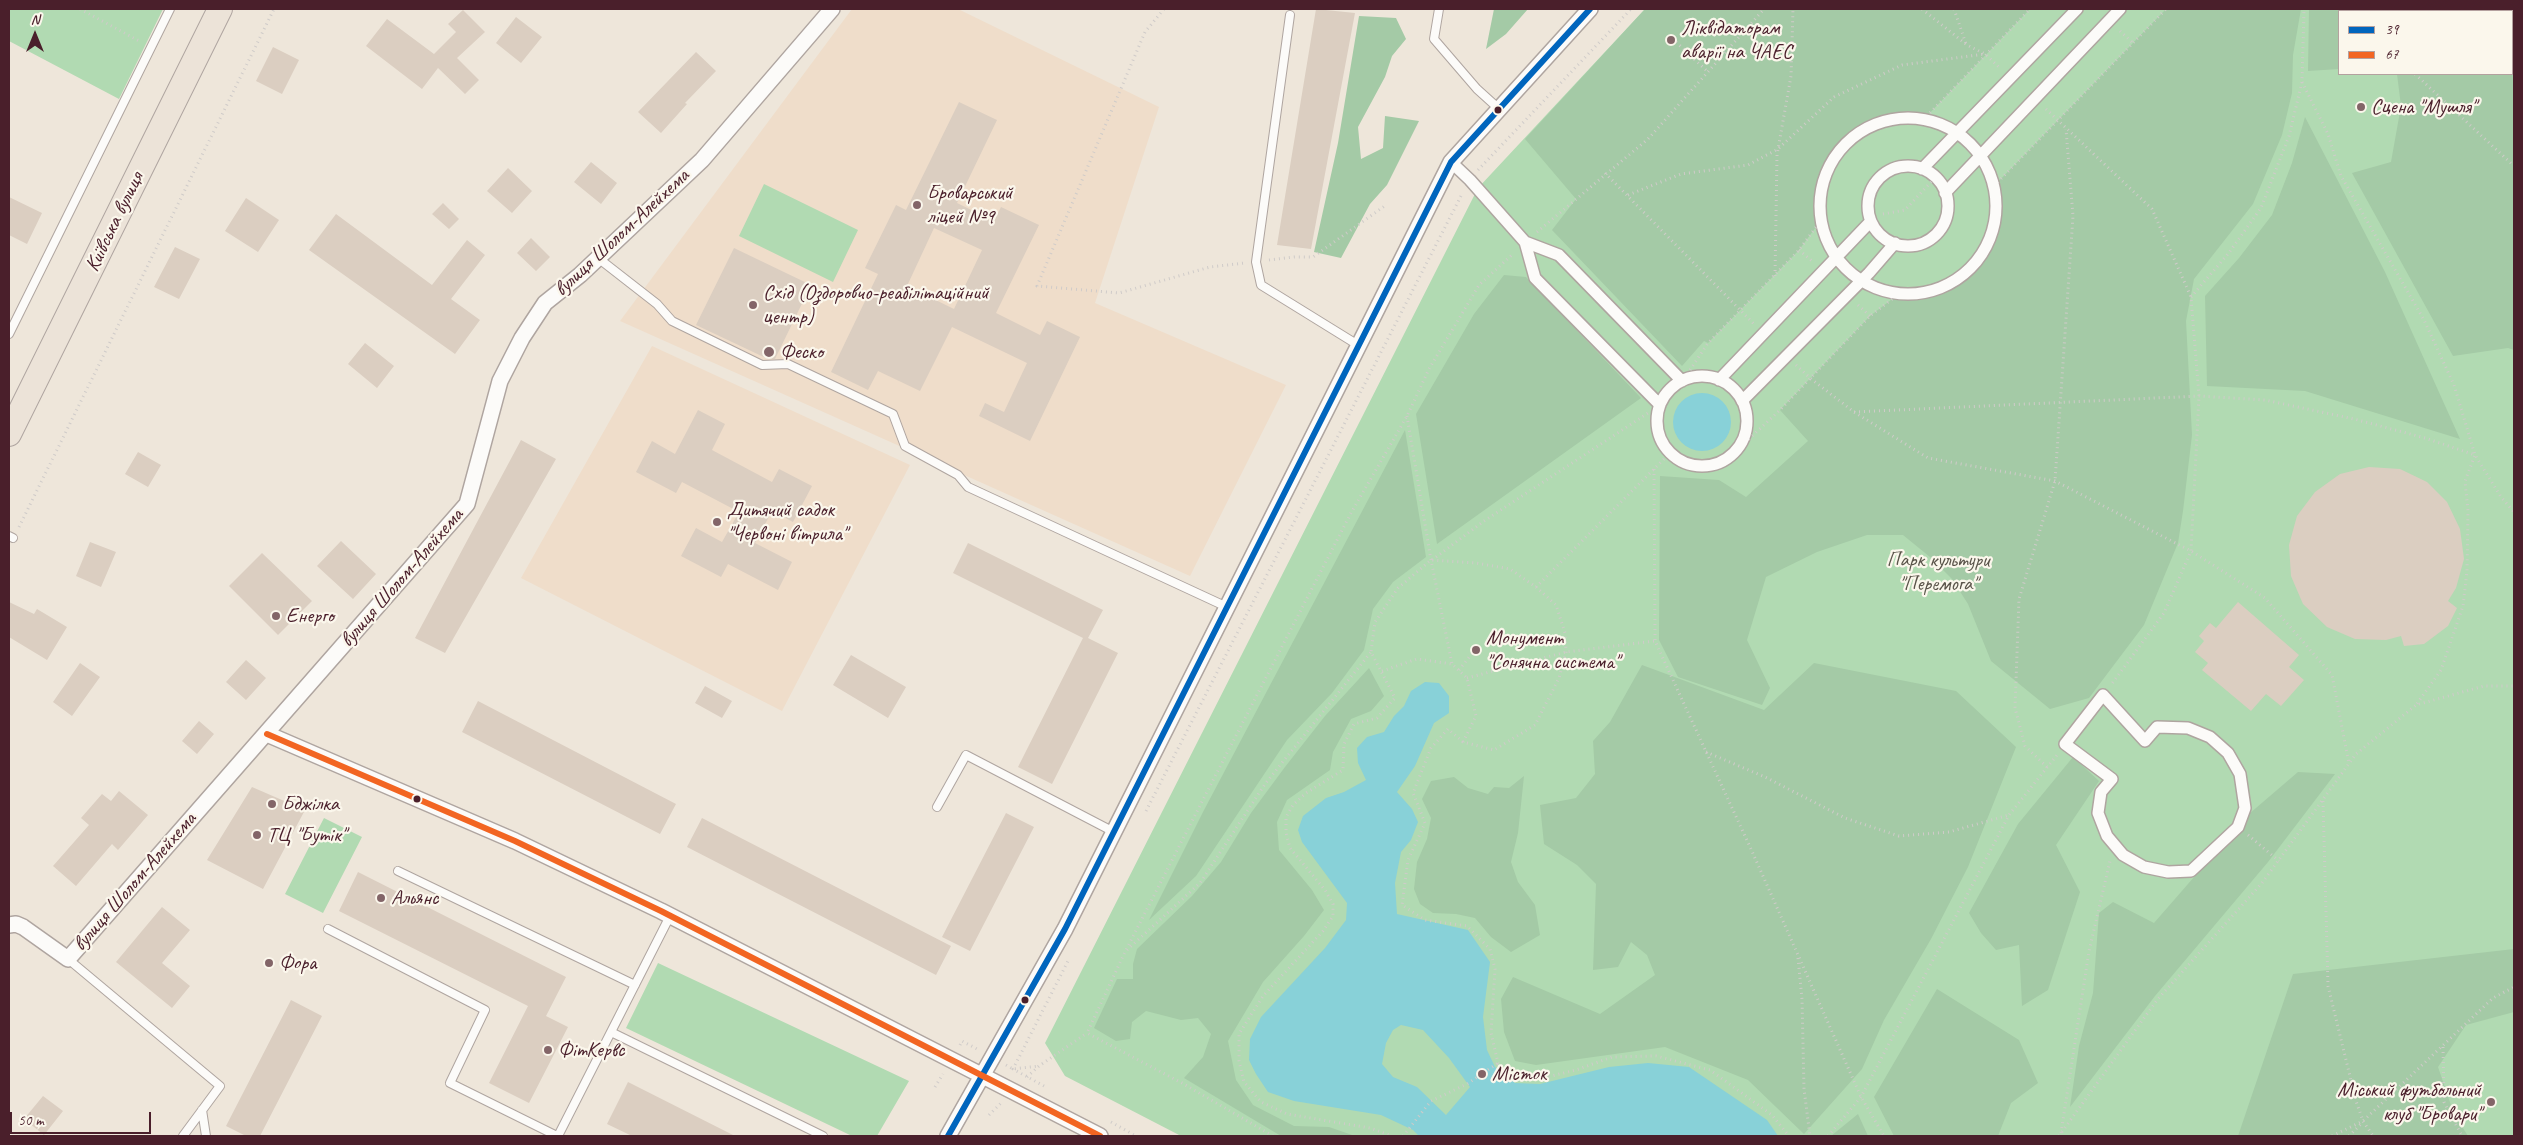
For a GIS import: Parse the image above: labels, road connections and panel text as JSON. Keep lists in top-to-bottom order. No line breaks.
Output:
{"streets":{"main road":["Київська вулиця"],"street":["вулиця Шолом-Алейхема"]},"parks":["Парк культури \"Перемога\""],"places":["Ліквідаторам аварії на ЧАЕС","Сцена \"Мушля\"","Броварський ліцей №9","Схід (Оздоровчо-реабілітаційний центр)","Феско","Дитячий садок \"Червоні вітрила\"","Енерго","Монумент \"Сонячна система\"","Бджілка","ТЦ \"Бутік\"","Альянс","Фора","ФітКервс","Місток","Міський футбольний клуб \"Бровари\""],"lines":["transit line 39","transit line 67"],"legend":["39","67"],"scale_bar":"50 m","north":"top"}
